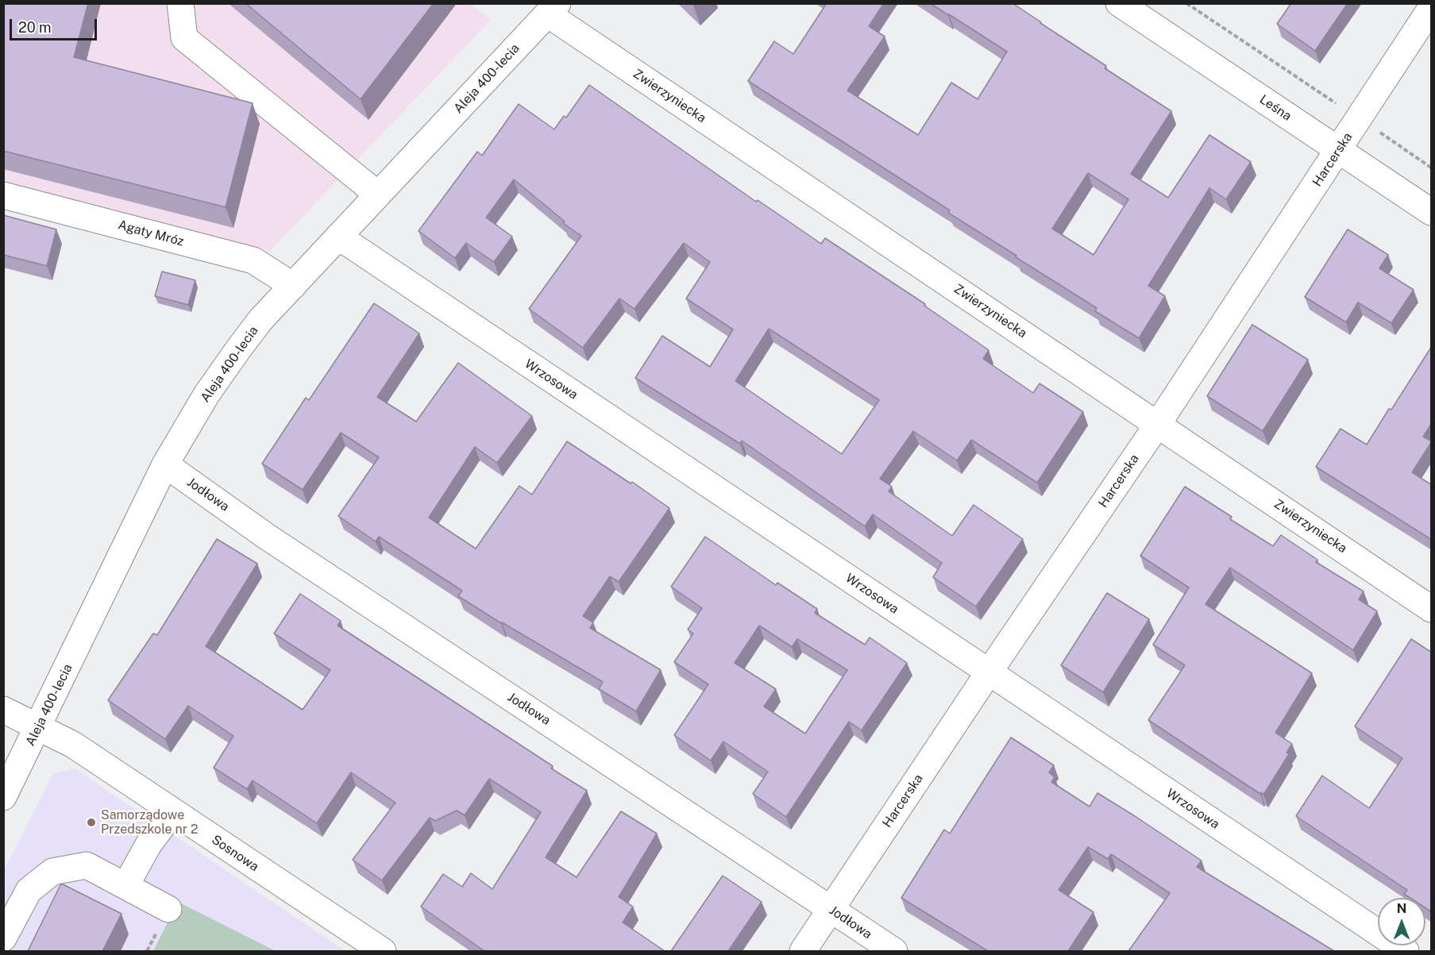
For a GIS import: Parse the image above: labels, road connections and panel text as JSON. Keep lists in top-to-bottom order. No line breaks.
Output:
{"streets":{"street":["Aleja 400-lecia","Zwierzyniecka","Leśna","Harcerska","Agaty Mróz","Wrzosowa","Jodłowa","Sosnowa"]},"crossings":[["Aleja 400-lecia","Zwierzyniecka"],["Aleja 400-lecia","Agaty Mróz"],["Aleja 400-lecia","Wrzosowa"],["Aleja 400-lecia","Jodłowa"],["Aleja 400-lecia","Sosnowa"],["Zwierzyniecka","Harcerska"],["Leśna","Harcerska"],["Harcerska","Wrzosowa"],["Harcerska","Jodłowa"]],"places":["Samorządowe Przedszkole nr 2"],"scale_bar":"20 m","north":"top"}
